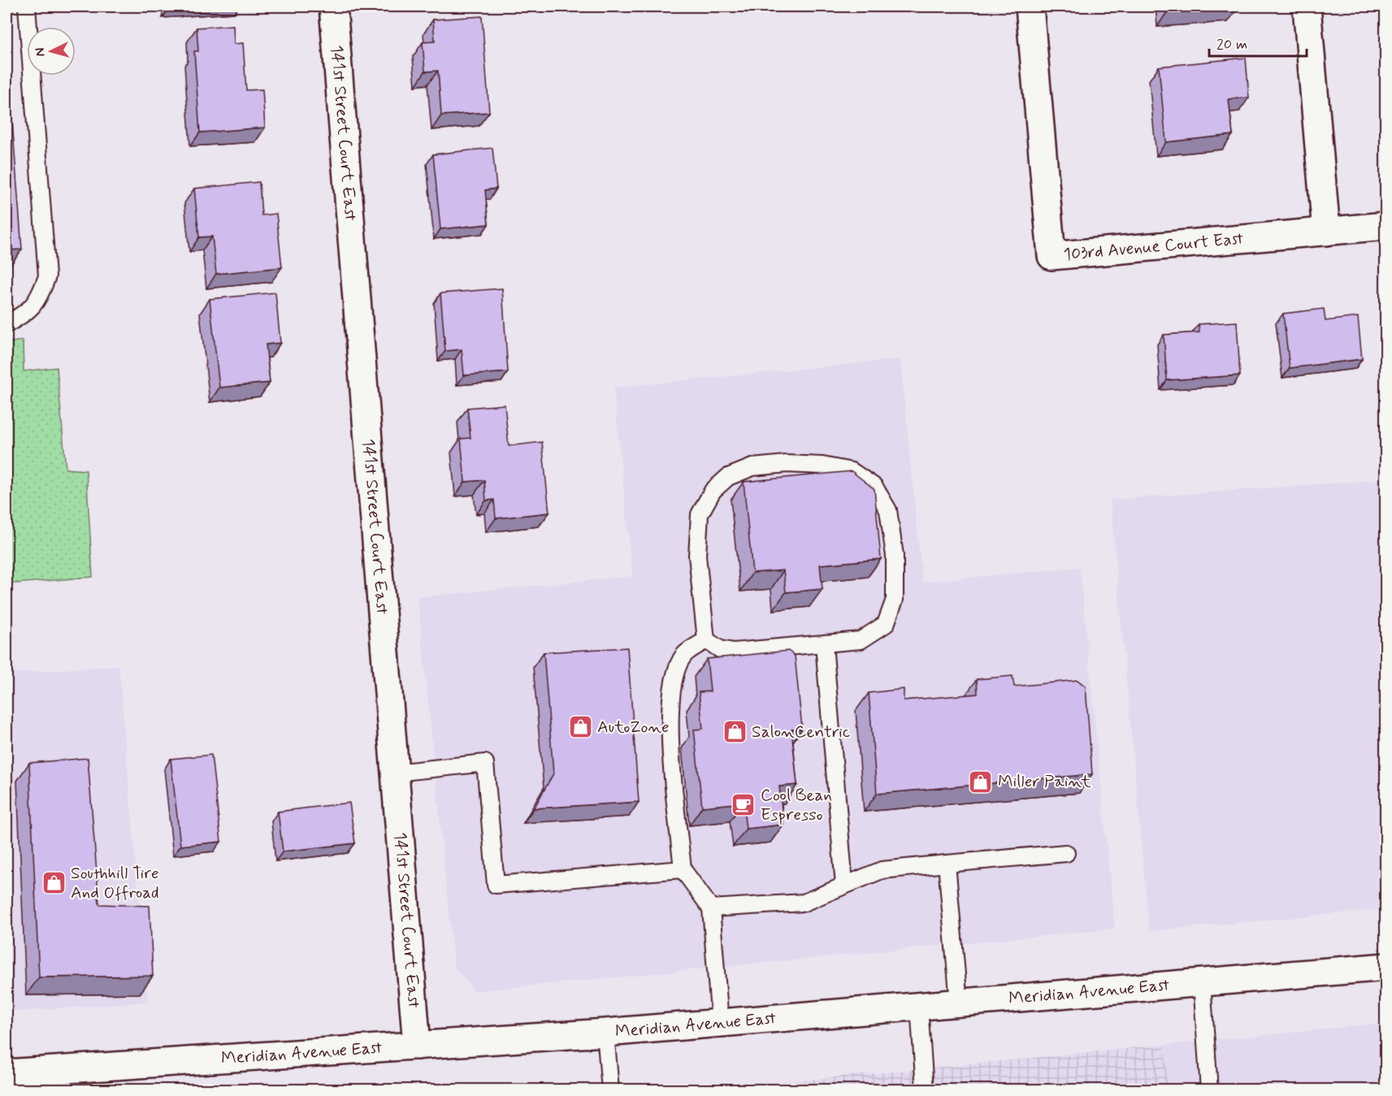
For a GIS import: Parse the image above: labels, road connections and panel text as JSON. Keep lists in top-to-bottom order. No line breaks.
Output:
{"streets":{"street":["141st Street Court East","103rd Avenue Court East","Meridian Avenue East"]},"crossings":[["141st Street Court East","Meridian Avenue East"]],"places":{"shop":["AutoZone","SalonCentric","Miller Paint","Southhill Tire And Offroad"],"cafe":["Cool Bean Espresso"]},"scale_bar":"20 m","north":"left"}
